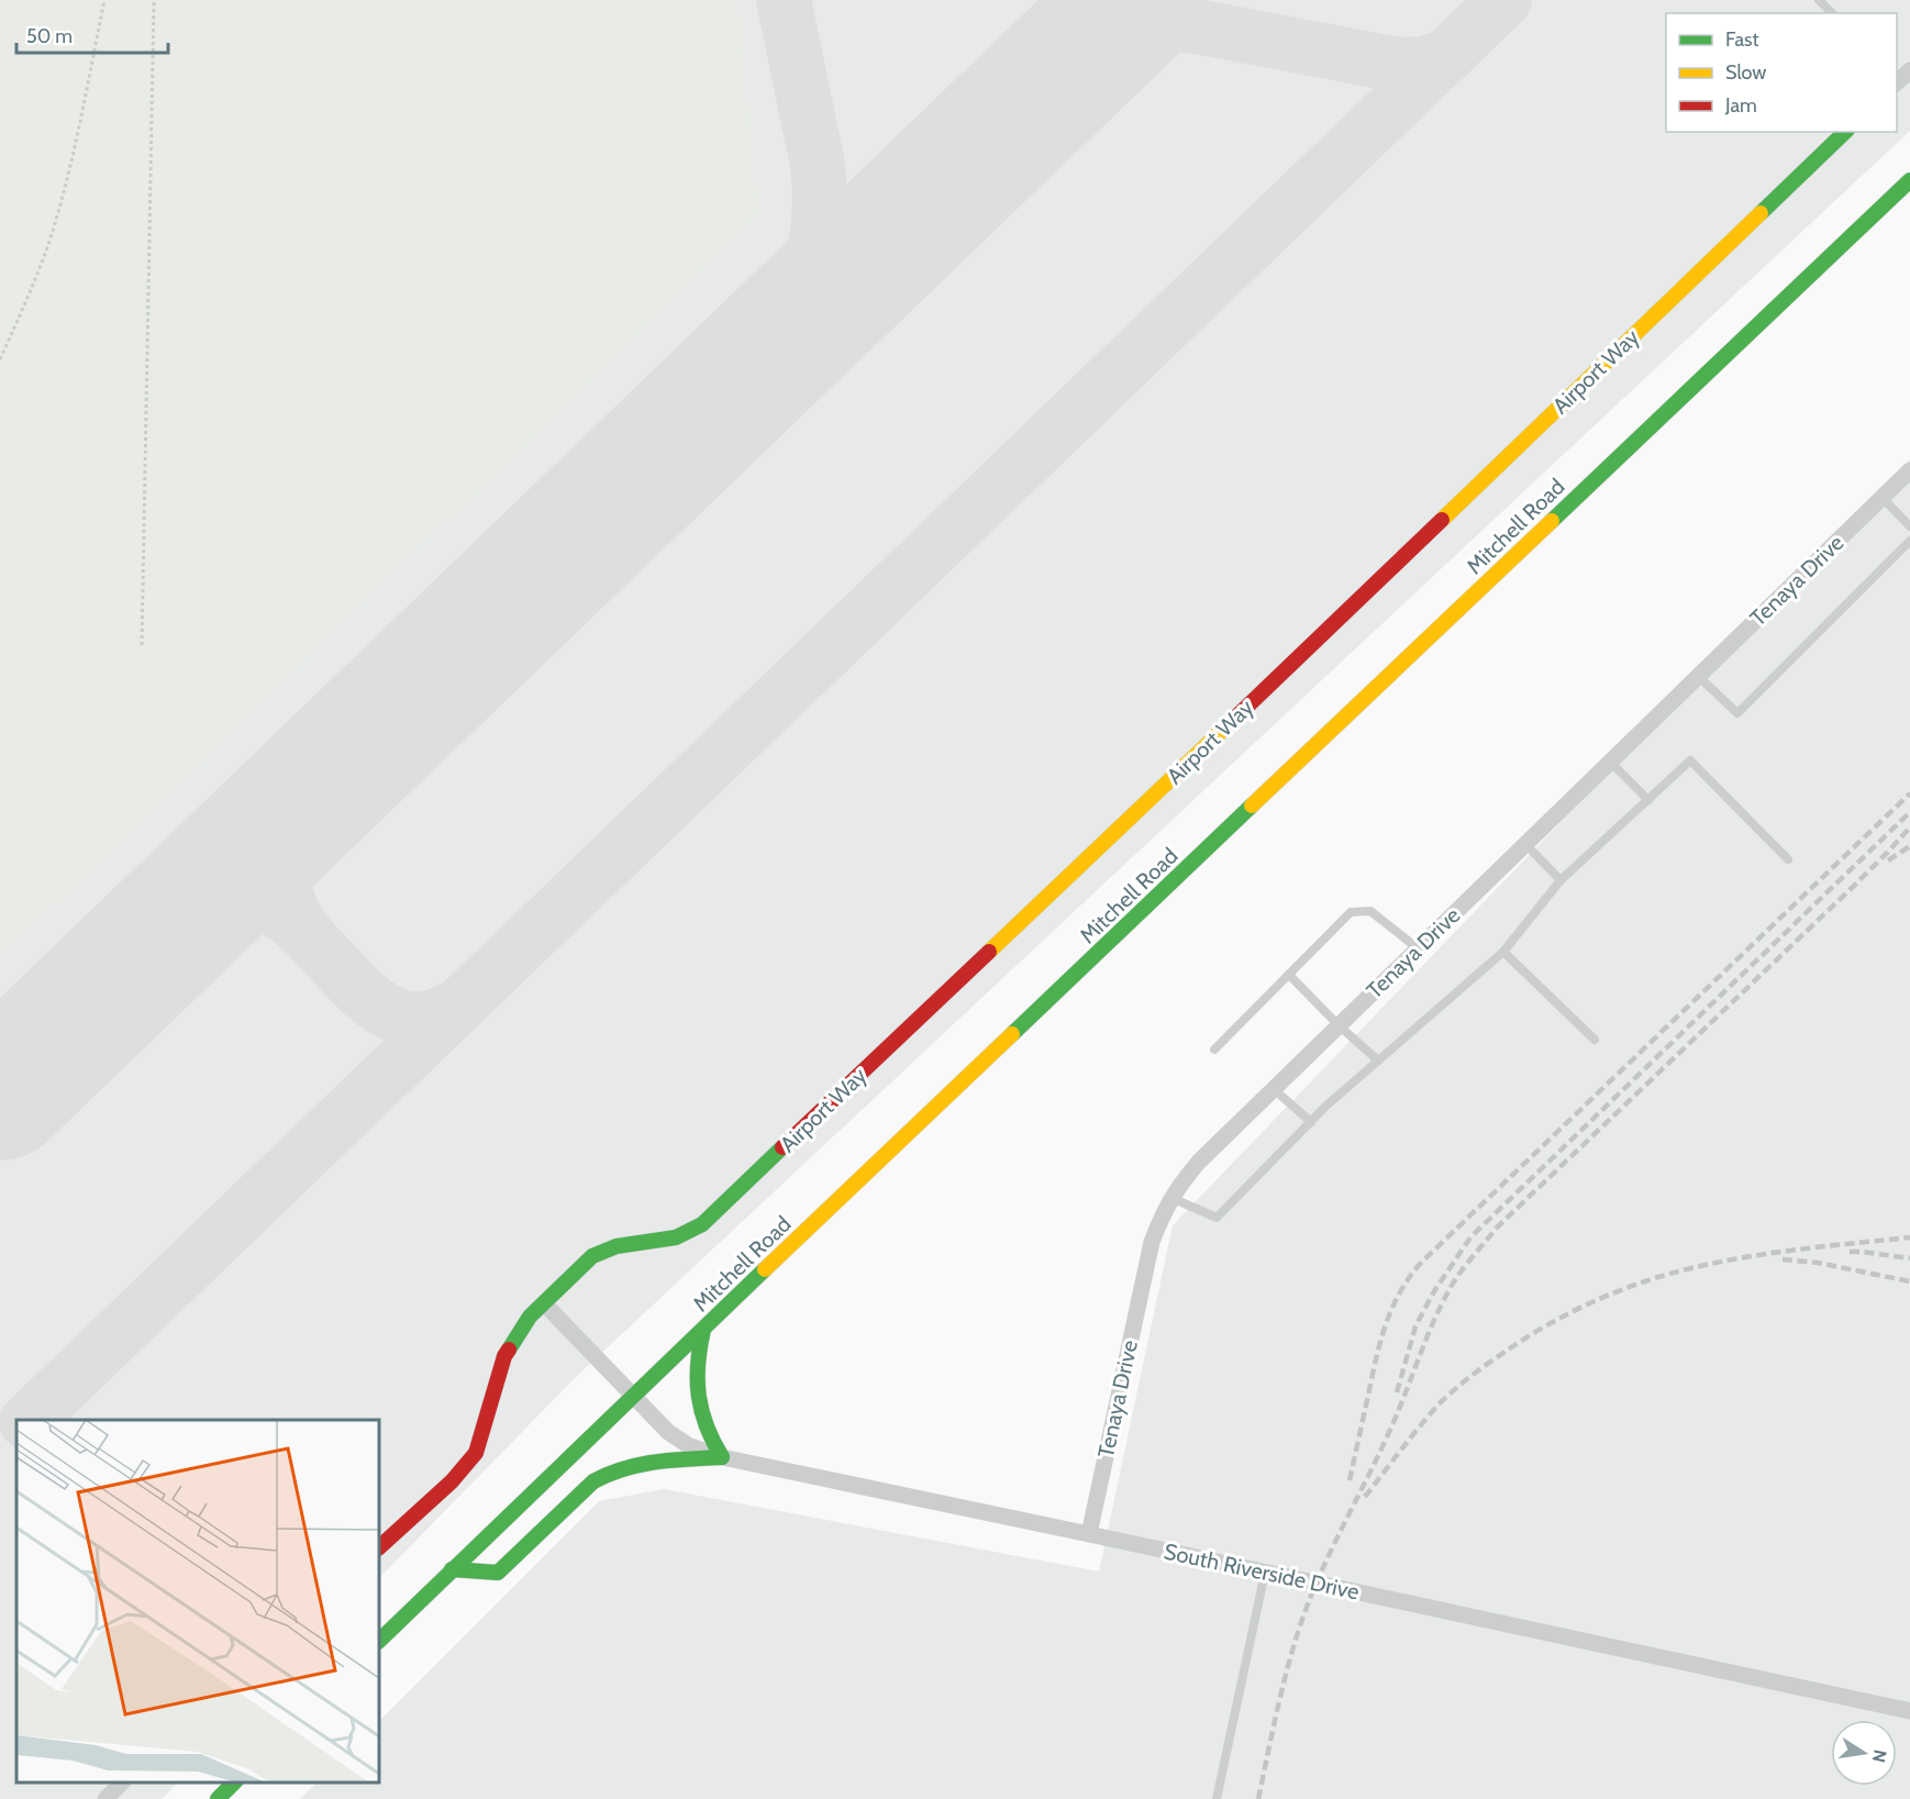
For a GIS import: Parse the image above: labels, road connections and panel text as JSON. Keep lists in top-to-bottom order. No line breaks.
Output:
{"streets":{"main road":["Airport Way","Mitchell Road"],"street":["Tenaya Drive","South Riverside Drive"]},"crossings":[["Mitchell Road","South Riverside Drive"],["Tenaya Drive","South Riverside Drive"]],"legend":["Fast","Slow","Jam"],"scale_bar":"50 m","north":"right"}
